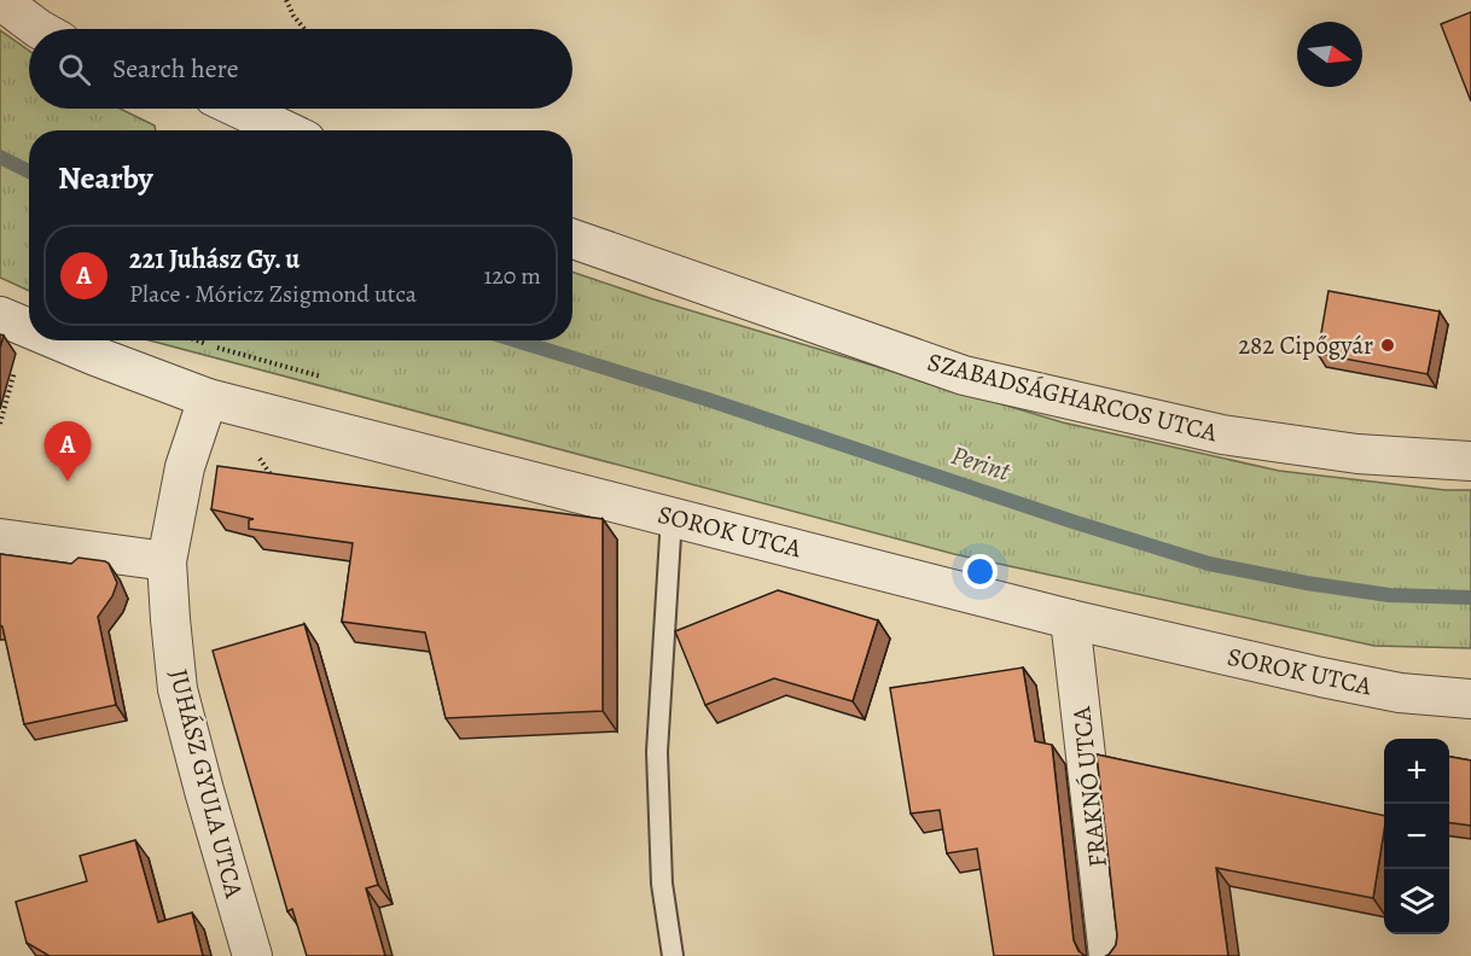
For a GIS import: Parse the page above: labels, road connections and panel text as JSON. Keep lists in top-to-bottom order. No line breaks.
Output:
{"streets":{"street":["SZABADSÁGHARCOS UTCA","SOROK UTCA","JUHÁSZ GYULA UTCA","FRAKNÓ UTCA"]},"crossings":[["SOROK UTCA","JUHÁSZ GYULA UTCA"],["SOROK UTCA","FRAKNÓ UTCA"]],"water":["Perint"],"places":["282 Cipőgyár"],"north":"right","page":{"search":"Search here","heading":"Nearby","list":[{"mark":"A","name":"221 Juhász Gy. u","note":"Place · Móricz Zsigmond utca","value":"120 m"}],"pins":"A","map_buttons":["+","−"]}}
